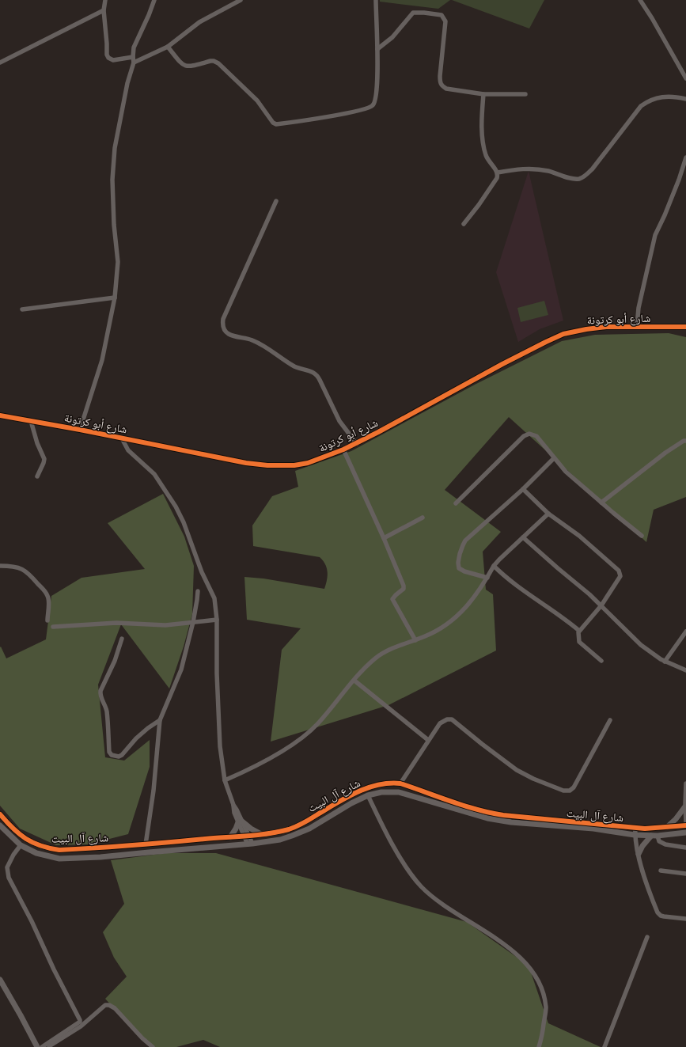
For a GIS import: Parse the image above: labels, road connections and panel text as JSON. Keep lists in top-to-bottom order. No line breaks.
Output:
{"streets":{"street":["شارع أبو كرتونة","شارع آل البيت"]}}
